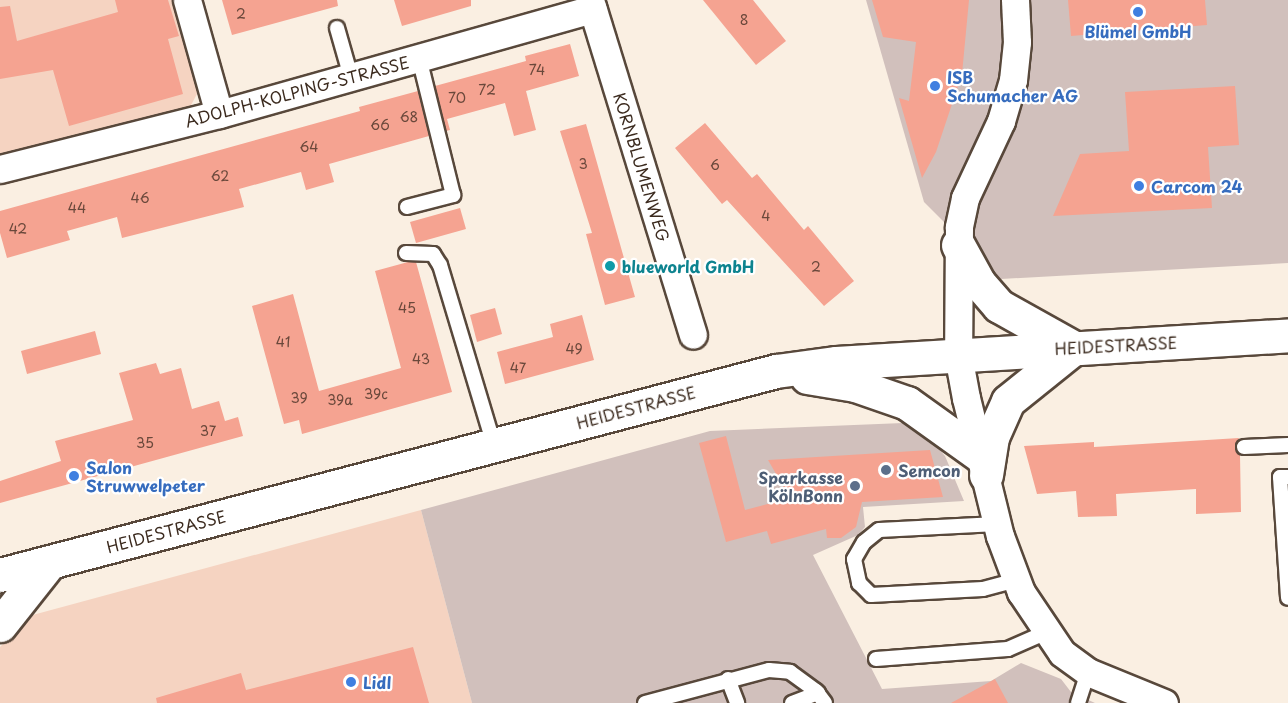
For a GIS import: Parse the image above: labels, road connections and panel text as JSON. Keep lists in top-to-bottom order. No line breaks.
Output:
{"streets":{"main road":["HEIDESTRASSE"],"street":["ADOLPH-KOLPING-STRASSE","KORNBLUMENWEG"]},"crossings":[["ADOLPH-KOLPING-STRASSE","KORNBLUMENWEG"]],"places":["Blümel GmbH","ISB Schumacher AG","Carcom 24","blueworld GmbH","Semcon","Salon Struwwelpeter","Sparkasse KölnBonn","Lidl"],"house_numbers":["2","8","74","72","70","68","66","64","3","6","62","46","44","4","42","2","45","41","49","43","47","39c","39","39a","37","35"]}
